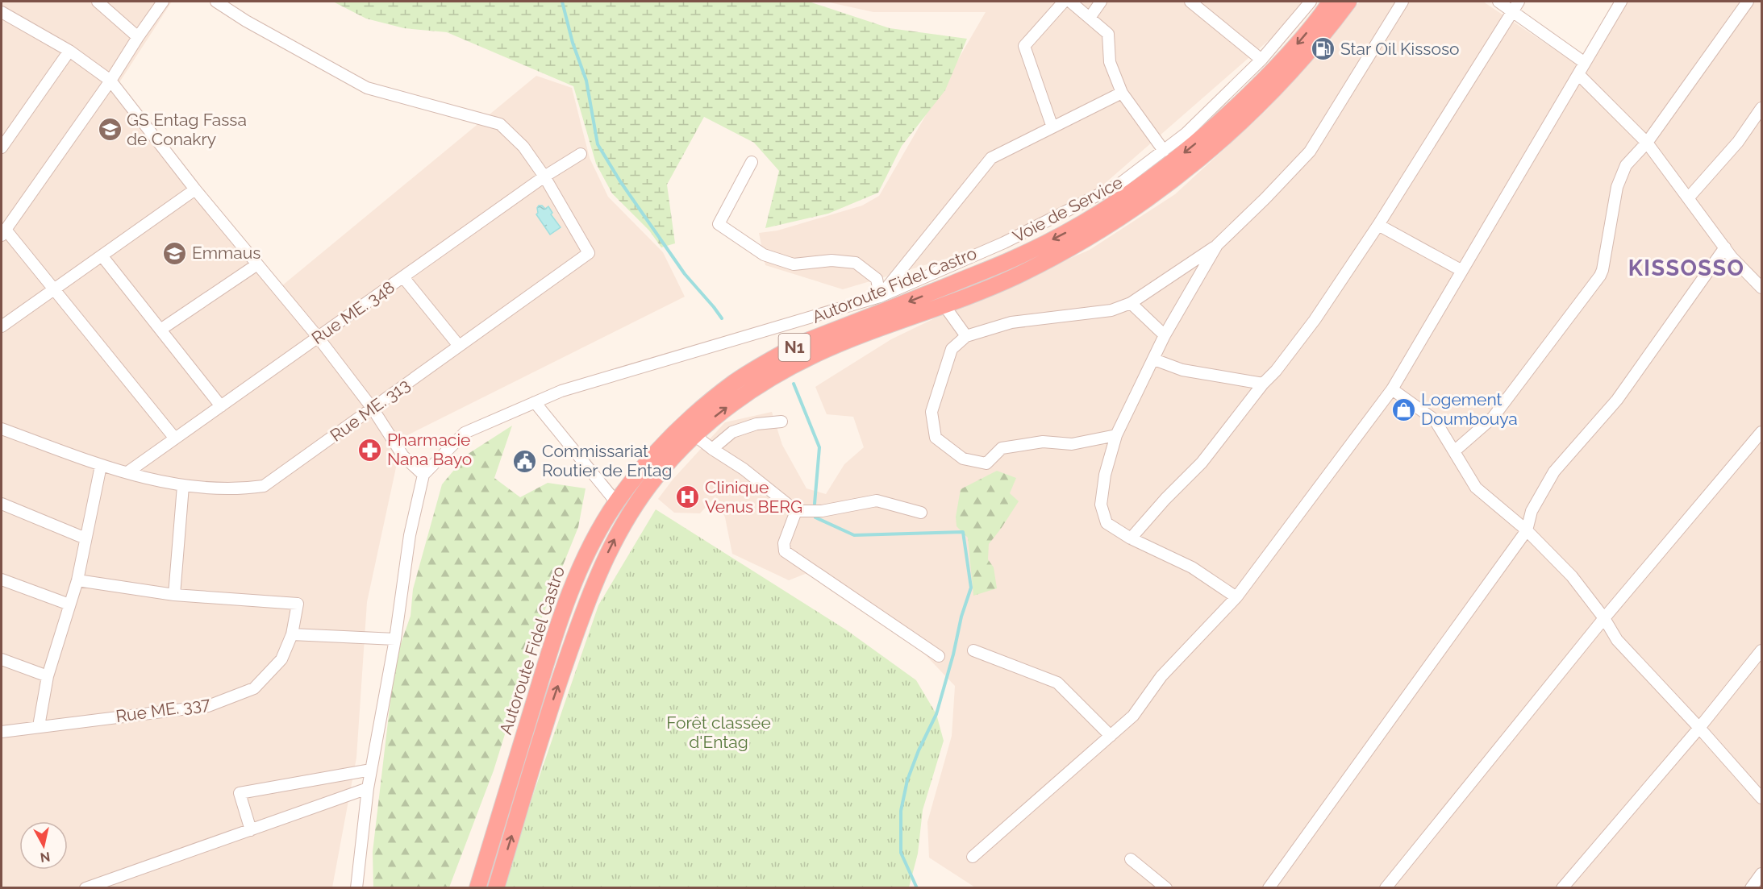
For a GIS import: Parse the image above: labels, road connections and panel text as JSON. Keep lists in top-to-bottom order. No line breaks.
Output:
{"streets":{"highway":["Autoroute Fidel Castro","N1"],"street":["Voie de Service","Rue ME. 348","Rue ME. 313","Rue ME. 337"]},"crossings":[["Voie de Service","Autoroute Fidel Castro"],["Rue ME. 348","Rue ME. 313"]],"districts":["KISSOSSO"],"parks":["Forêt classée d'Entag"],"places":{"fuel station":["Star Oil Kissoso"],"school or university":["GS Entag Fassa de Conakry","Emmaus"],"shop":["Logement Doumbouya"],"pharmacy":["Pharmacie Nana Bayo"],"public building":["Commissariat Routier de Entag"],"hospital":["Clinique Venus BERG"]},"north":"bottom"}
